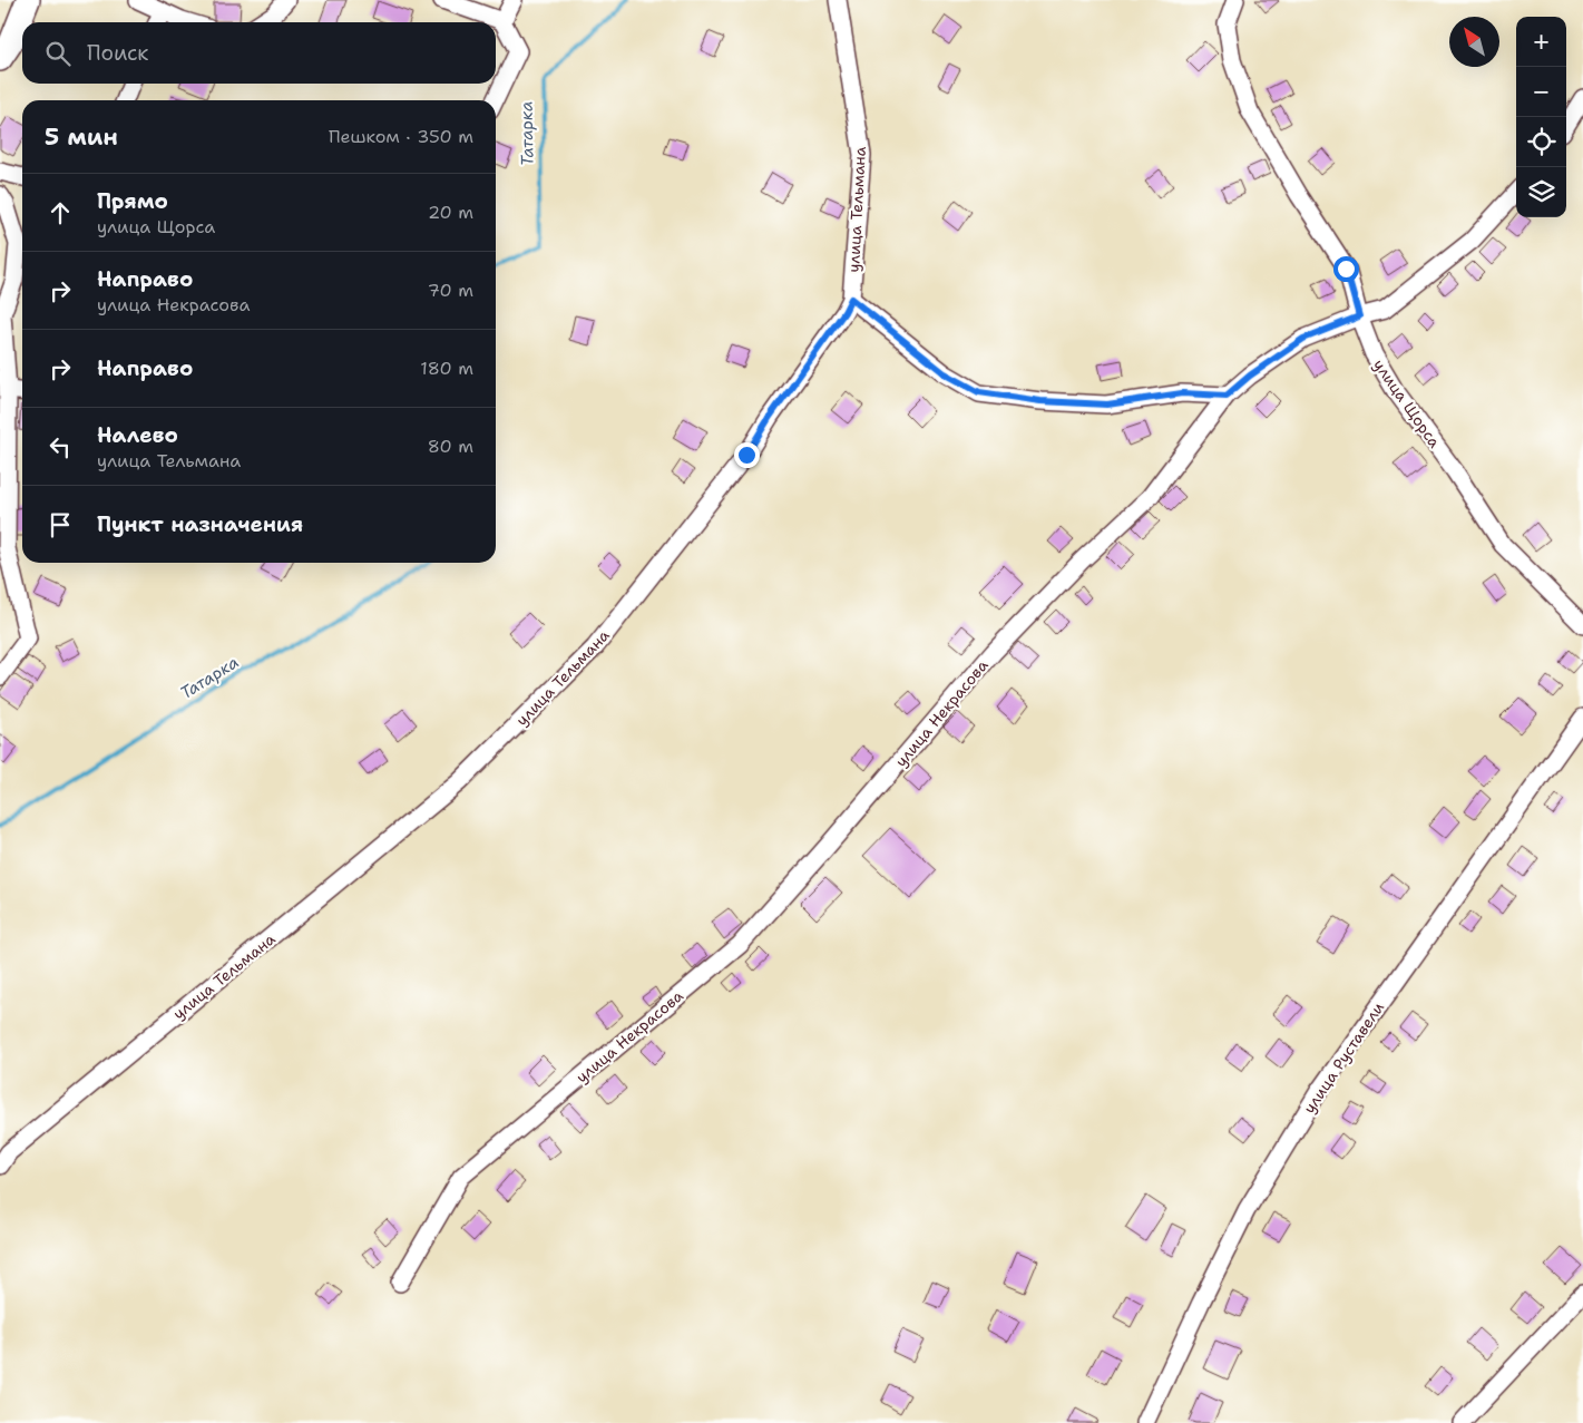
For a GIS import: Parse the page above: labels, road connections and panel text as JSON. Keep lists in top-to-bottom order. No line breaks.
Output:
{"streets":{"street":["улица Тельмана","улица Щорса","улица Некрасова","улица Руставели"]},"crossings":[["улица Щорса","улица Некрасова"]],"water":["Татарка"],"north":"top left","page":{"map_buttons":["+","−"],"search":"Поиск","heading":["5 мин","Пешком · 350 m"],"list":[["Прямо","улица Щорса","20 m"],["Направо","улица Некрасова","70 m"],["Направо","180 m"],["Налево","улица Тельмана","80 m"],"Пункт назначения"]}}
